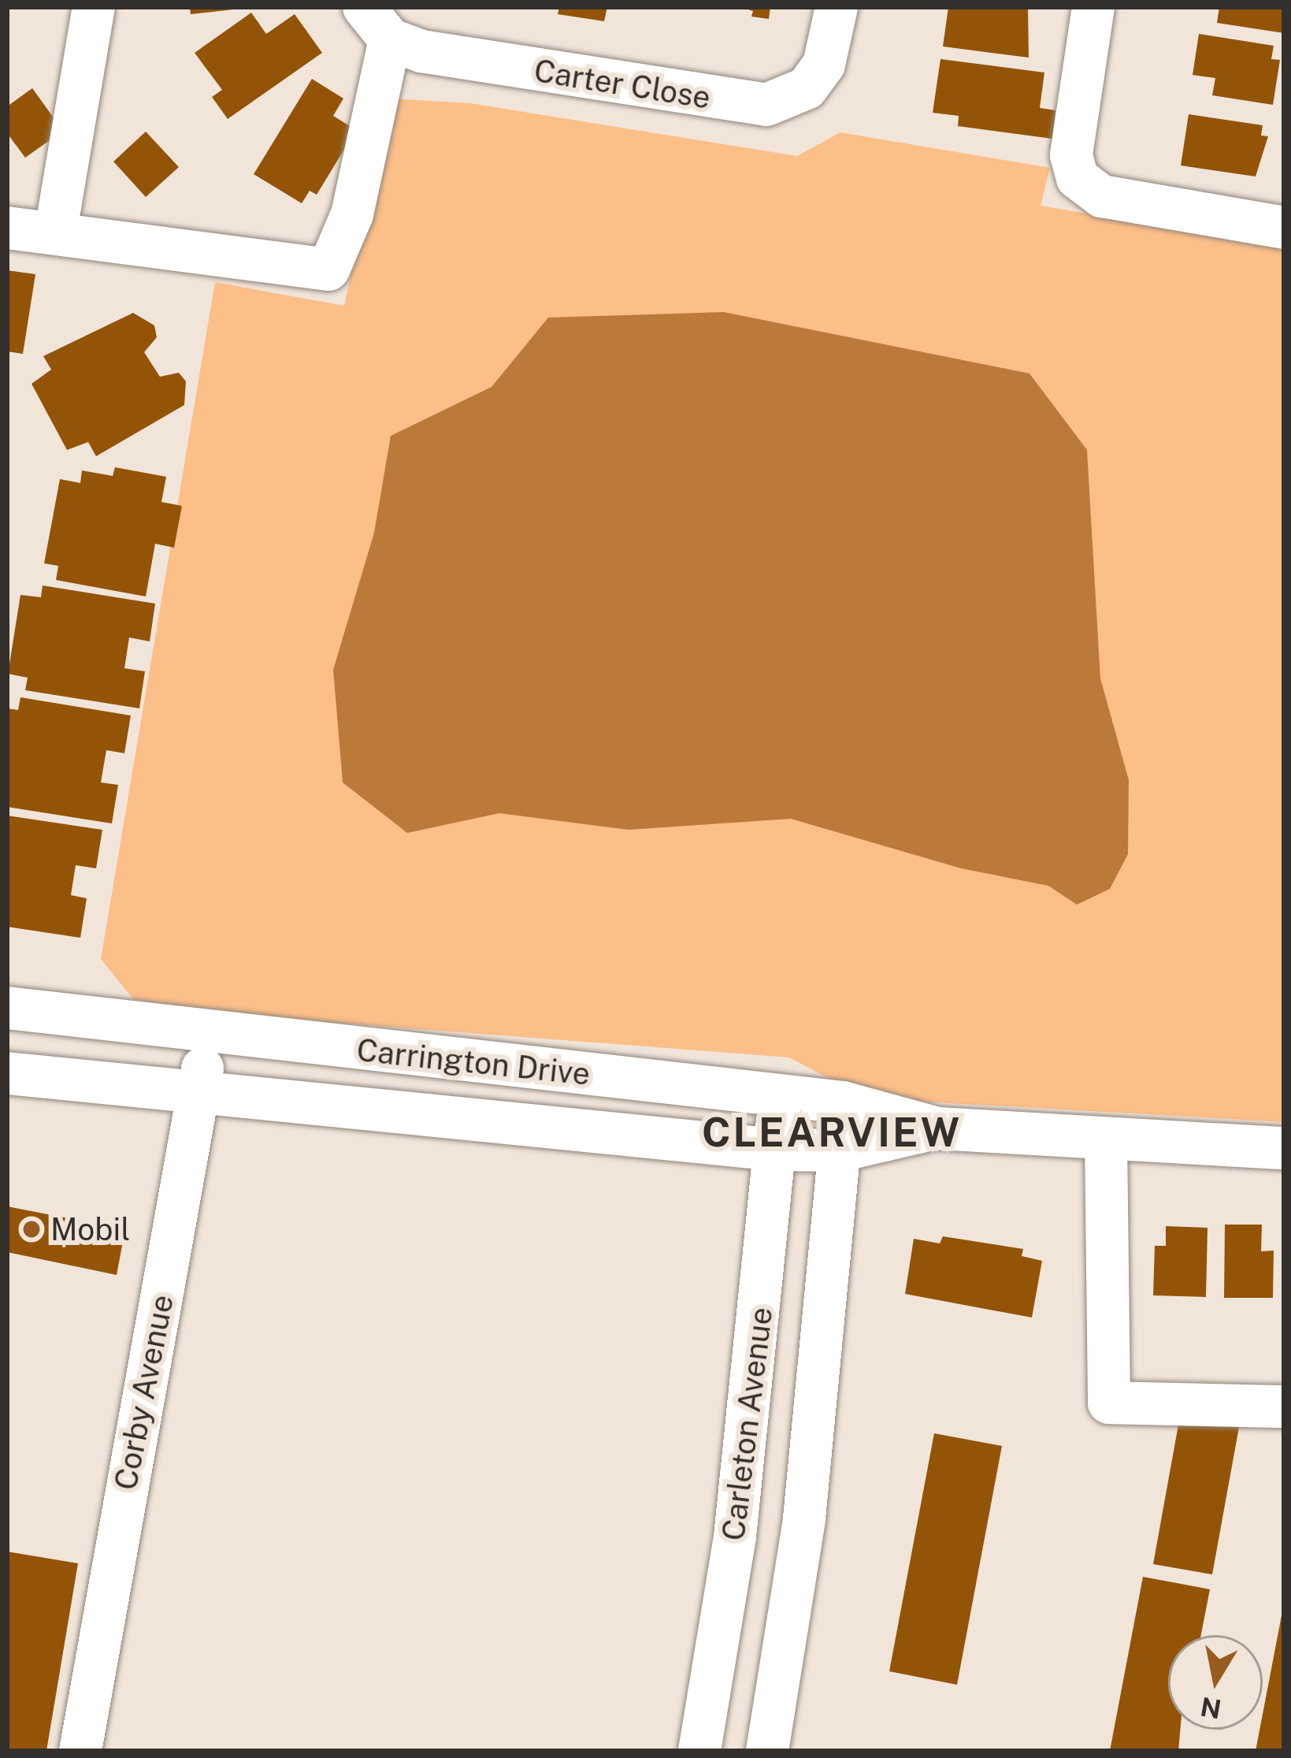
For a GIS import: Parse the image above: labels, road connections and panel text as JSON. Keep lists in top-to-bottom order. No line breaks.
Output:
{"streets":{"street":["Carter Close","Carrington Drive","Corby Avenue","Carleton Avenue"]},"crossings":[["Carrington Drive","Corby Avenue"],["Carrington Drive","Carleton Avenue"]],"districts":["CLEARVIEW"],"places":["Mobil"],"north":"bottom"}
